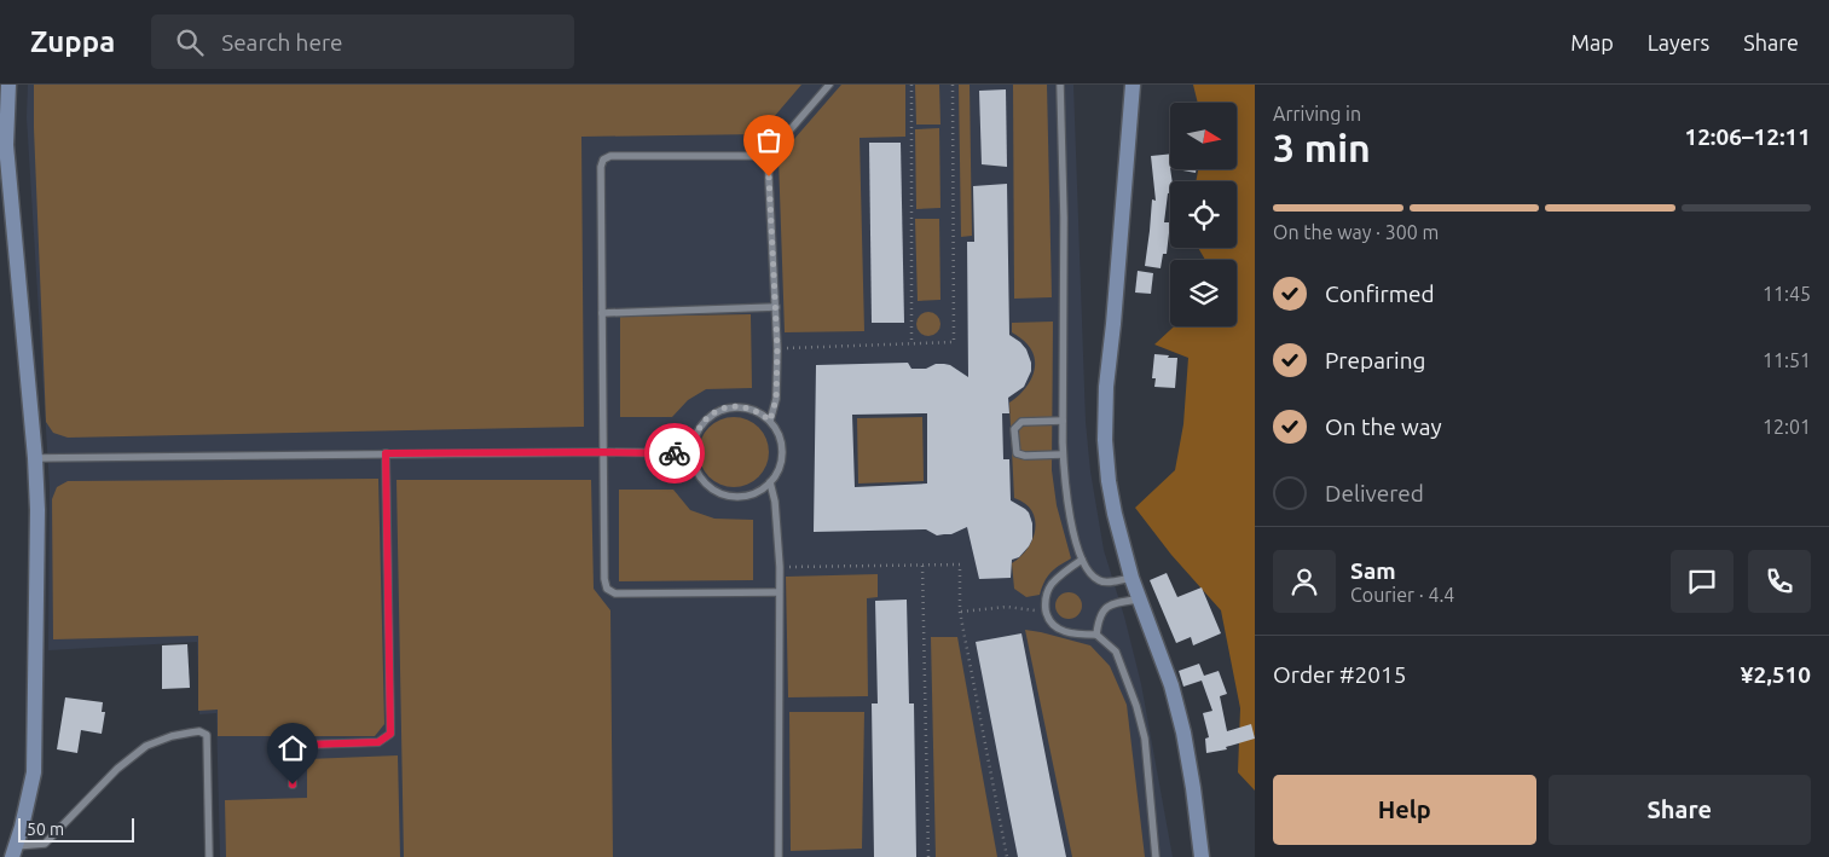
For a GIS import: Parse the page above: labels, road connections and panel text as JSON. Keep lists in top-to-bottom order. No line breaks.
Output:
{"scale_bar":"50 m","north":"right","page":{"header":"Zuppa","search":"Search here","nav":["Map","Layers","Share"],"heading":["3 min","Arriving in","12:06–12:11"],"panel":["Sam","Courier · 4.4","Order #2015","¥2,510"],"bar":"On the way · 300 m","list":[["Confirmed","11:45"],["Preparing","11:51"],["On the way","12:01"],"Delivered"],"buttons":["Help","Share"],"scale":"50 m"}}
